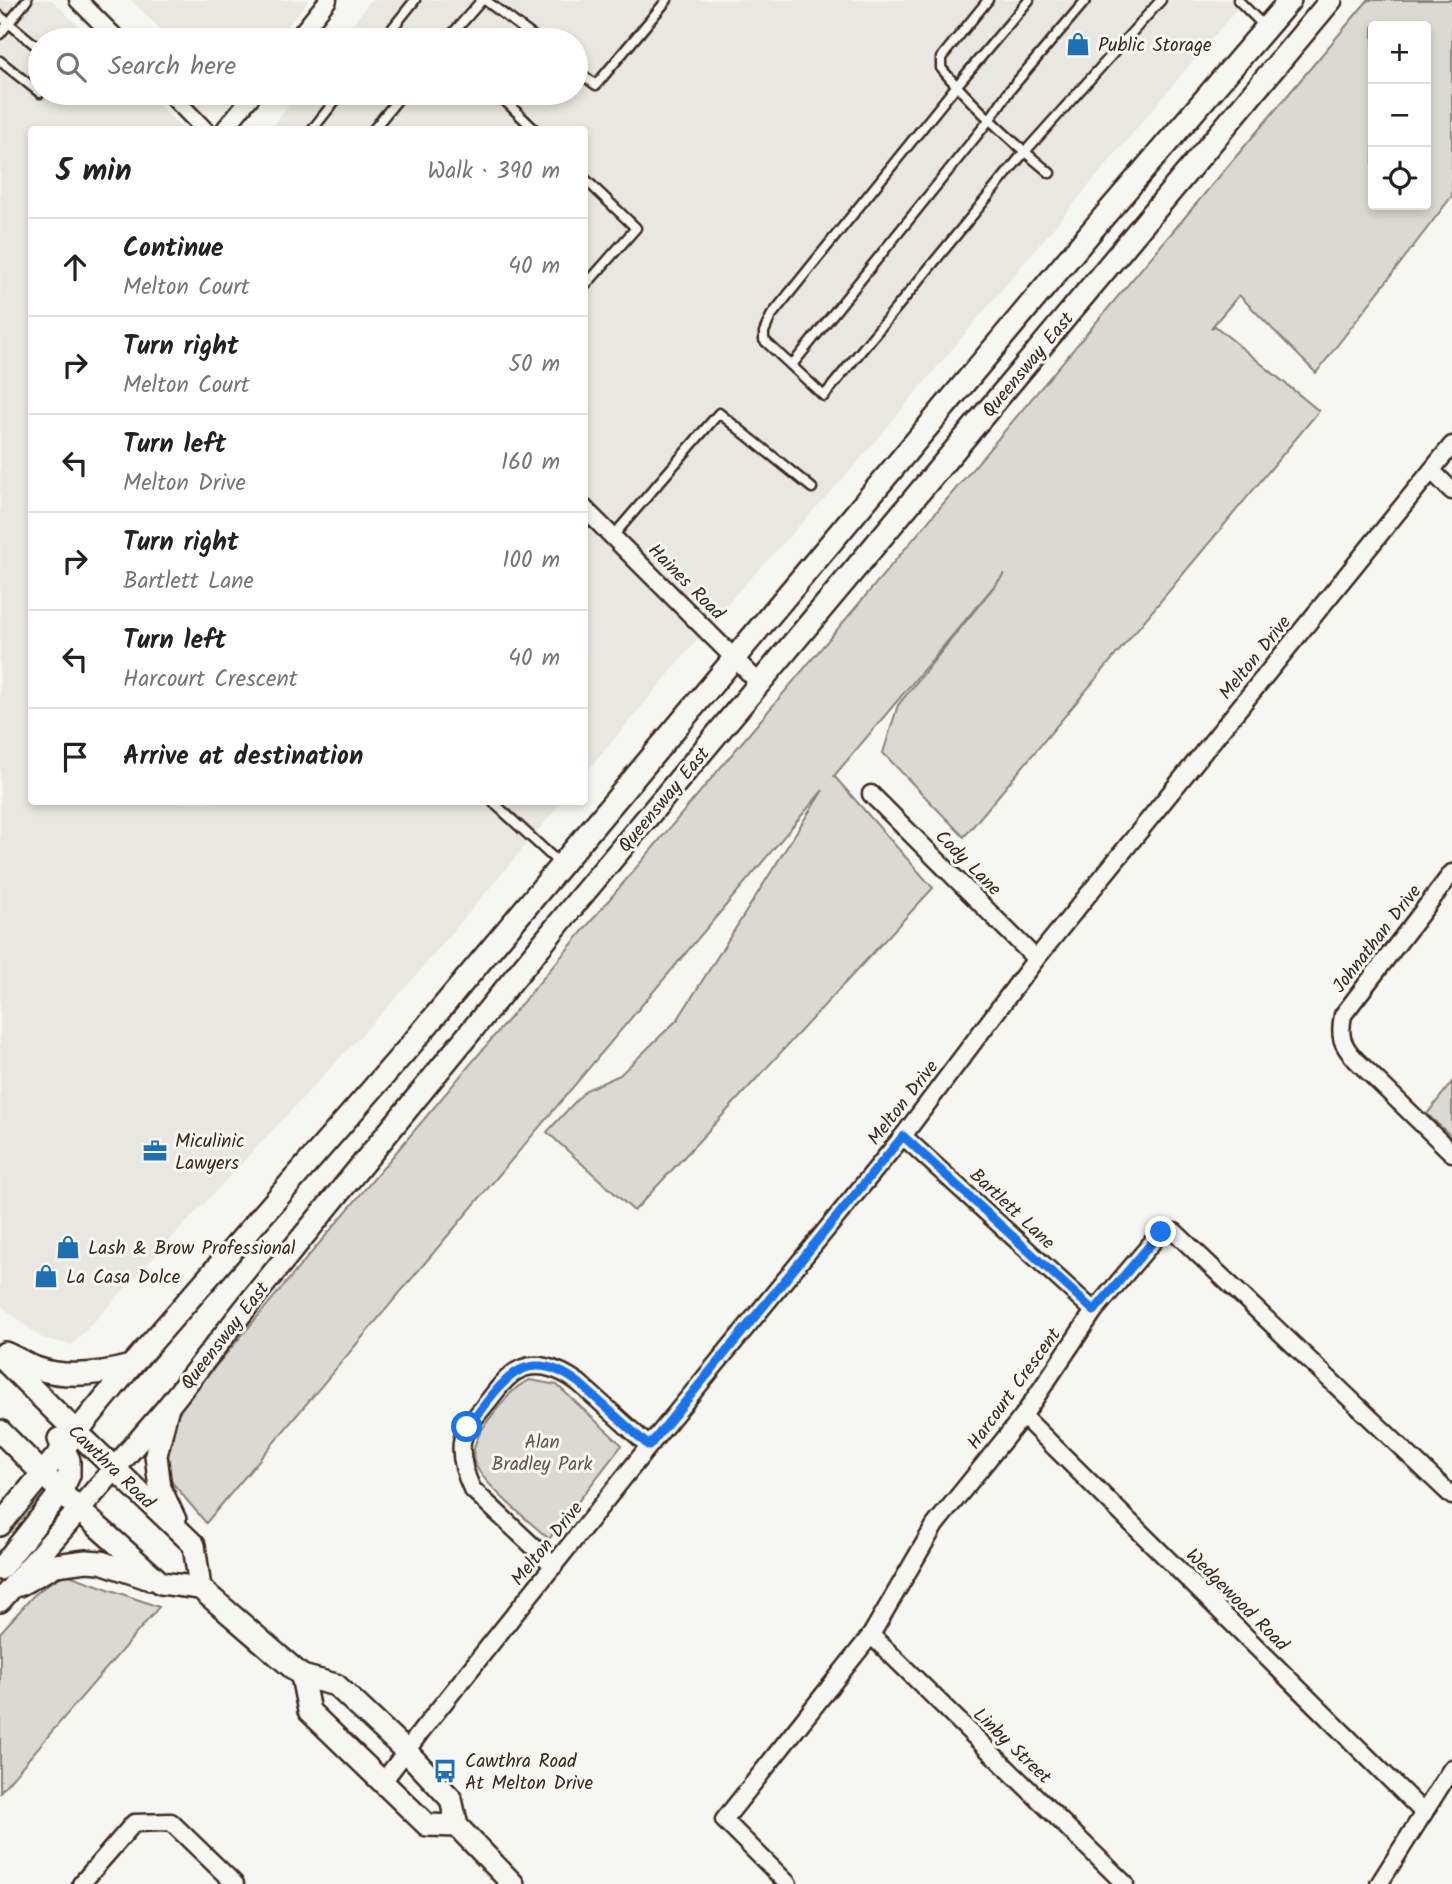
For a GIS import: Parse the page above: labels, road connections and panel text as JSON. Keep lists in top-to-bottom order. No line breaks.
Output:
{"streets":{"main road":["Queensway East","Cawthra Road"],"street":["Haines Road","Melton Drive","Cody Lane","Johnathan Drive","Bartlett Lane","Harcourt Crescent","Wedgewood Road","Linby Street"]},"crossings":[["Queensway East","Haines Road"],["Queensway East","Cawthra Road"],["Melton Drive","Cody Lane"],["Melton Drive","Bartlett Lane"],["Bartlett Lane","Harcourt Crescent"],["Harcourt Crescent","Wedgewood Road"],["Harcourt Crescent","Linby Street"]],"parks":["Alan Bradley Park"],"places":{"shop":["Public Storage","Lash & Brow Professional","La Casa Dolce"],"office":["Miculinic Lawyers"],"bus stop":["Cawthra Road At Melton Drive"]},"page":{"map_buttons":["+","−"],"search":"Search here","heading":["5 min","Walk · 390 m"],"list":[["Continue","Melton Court","40 m"],["Turn right","Melton Court","50 m"],["Turn left","Melton Drive","160 m"],["Turn right","Bartlett Lane","100 m"],["Turn left","Harcourt Crescent","40 m"],"Arrive at destination"]}}
